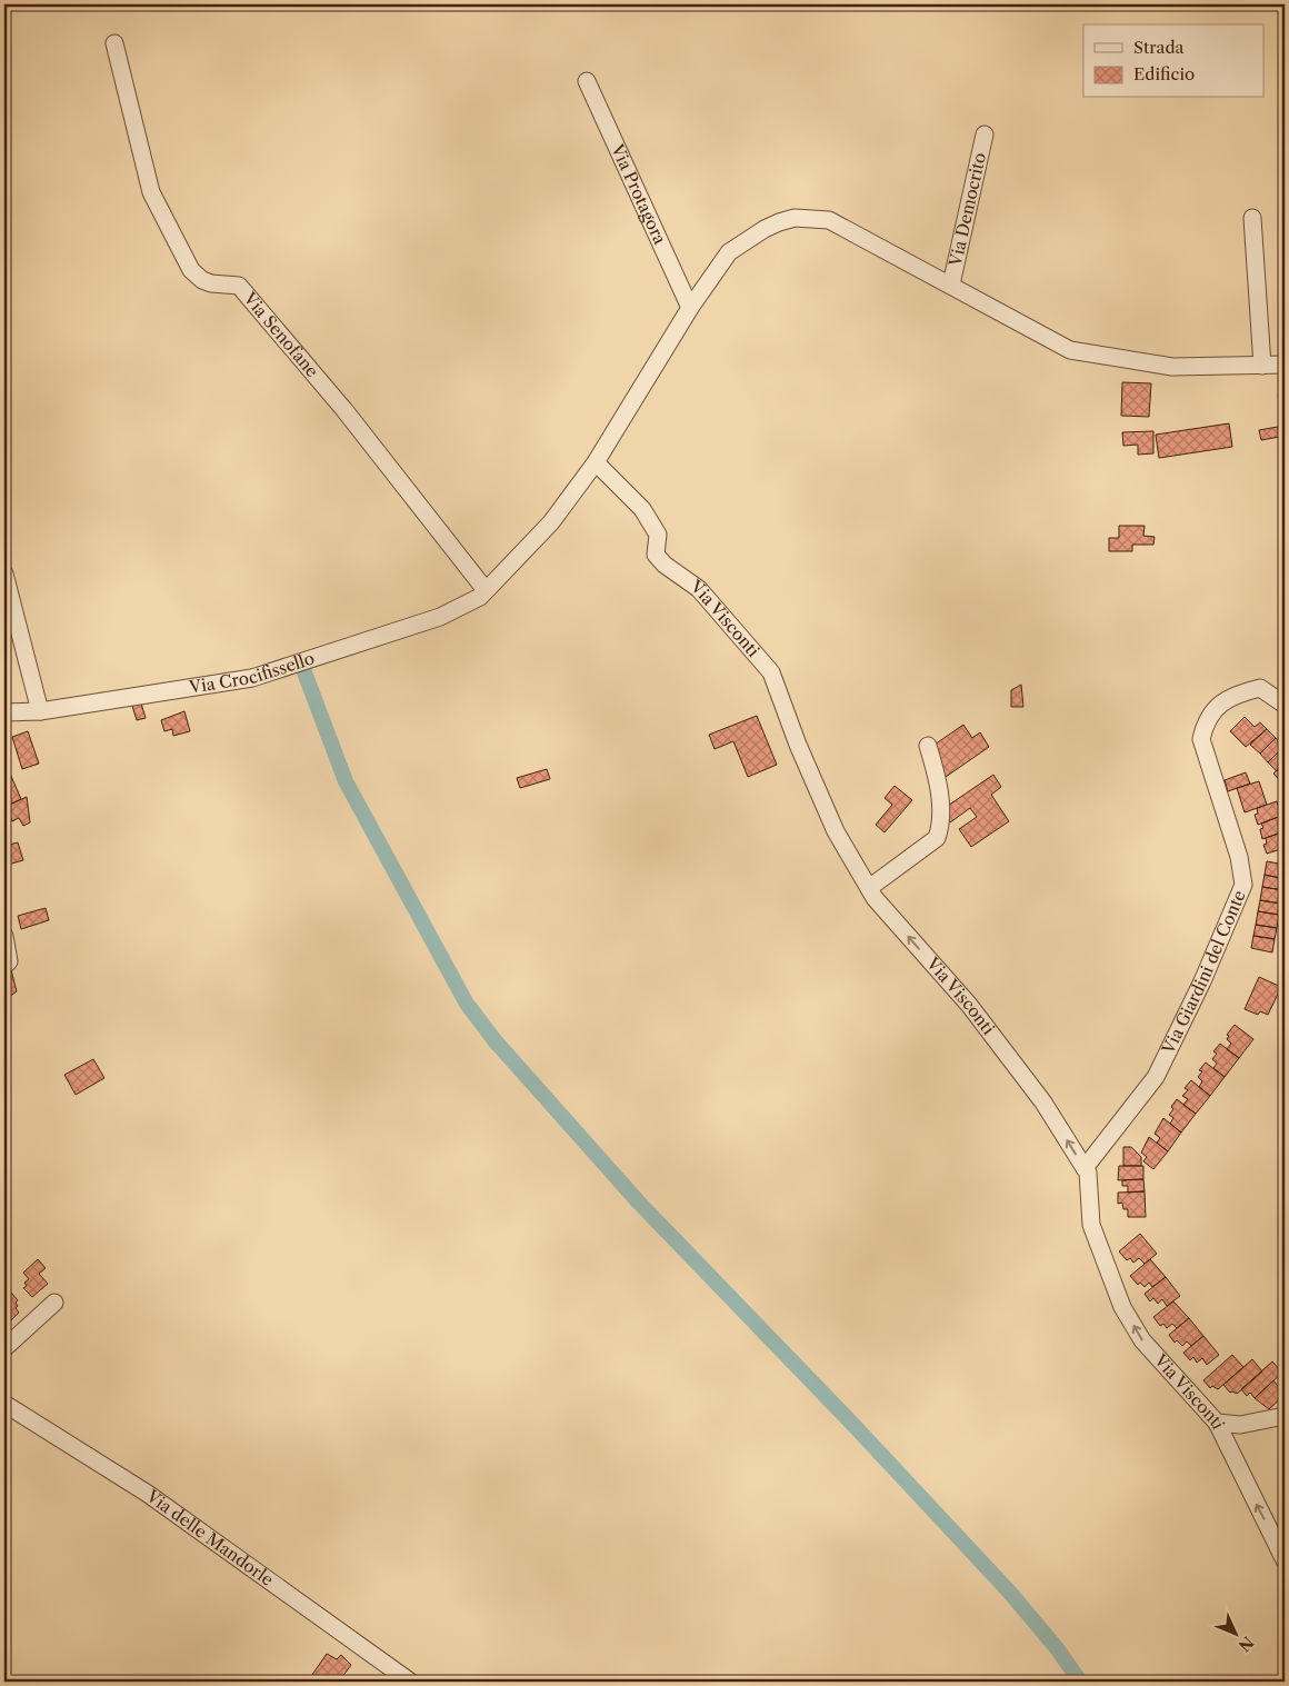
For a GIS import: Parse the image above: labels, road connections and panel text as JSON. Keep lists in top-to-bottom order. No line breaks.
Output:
{"streets":{"street":["Via Protagora","Via Democrito","Via Senofane","Via Visconti","Via Crocifissello","Via Giardini del Conte","Via delle Mandorle"]},"crossings":[["Via Protagora","Via Crocifissello"],["Via Democrito","Via Crocifissello"],["Via Senofane","Via Crocifissello"],["Via Visconti","Via Crocifissello"],["Via Visconti","Via Giardini del Conte"]],"one_way":["Via Visconti"],"legend":["Strada","Edificio"],"north":"bottom right"}
